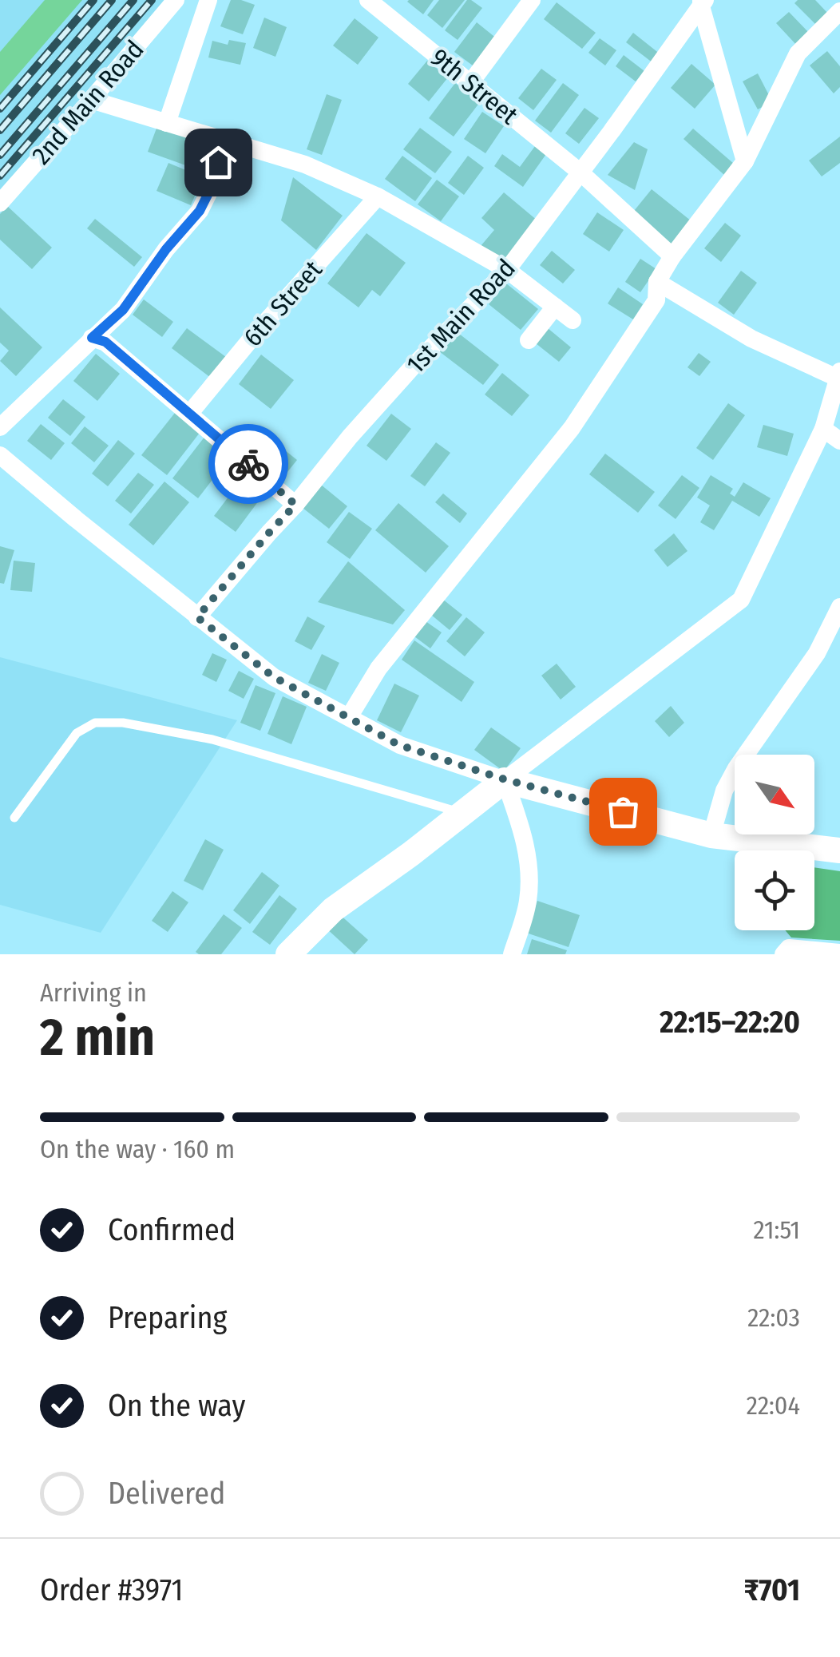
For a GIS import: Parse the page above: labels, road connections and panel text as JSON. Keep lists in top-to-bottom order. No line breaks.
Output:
{"streets":{"street":["9th Street","2nd Main Road","6th Street","1st Main Road"]},"crossings":[["9th Street","1st Main Road"]],"north":"bottom right","page":{"heading":["2 min","Arriving in","22:15–22:20"],"panel":["Order #3971","₹701"],"bar":"On the way · 160 m","list":[["Confirmed","21:51"],["Preparing","22:03"],["On the way","22:04"],"Delivered"]}}
